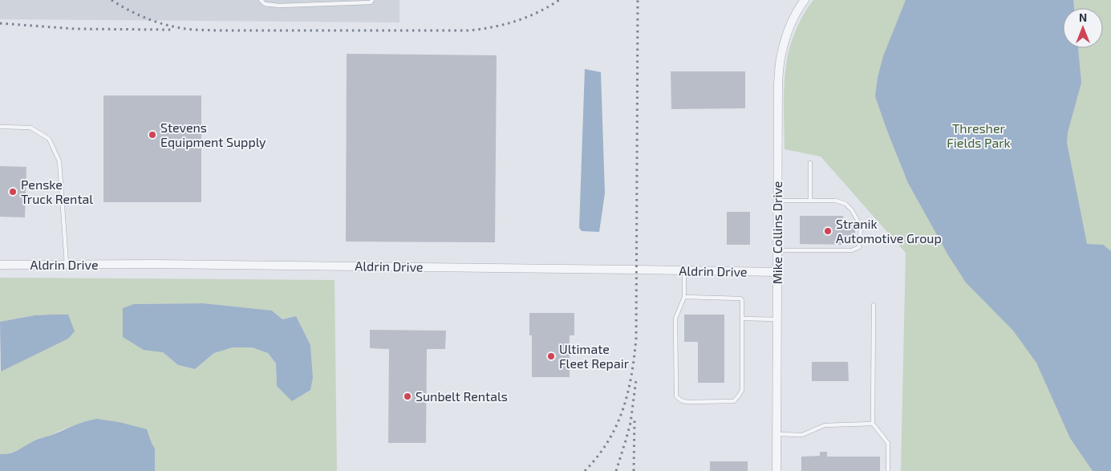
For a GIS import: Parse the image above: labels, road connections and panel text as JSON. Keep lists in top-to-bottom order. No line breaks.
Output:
{"streets":{"street":["Mike Collins Drive","Aldrin Drive"]},"crossings":[["Mike Collins Drive","Aldrin Drive"]],"parks":["Thresher Fields Park"],"places":["Stevens Equipment Supply","Penske Truck Rental","Stranik Automotive Group","Ultimate Fleet Repair","Sunbelt Rentals"],"north":"top"}
